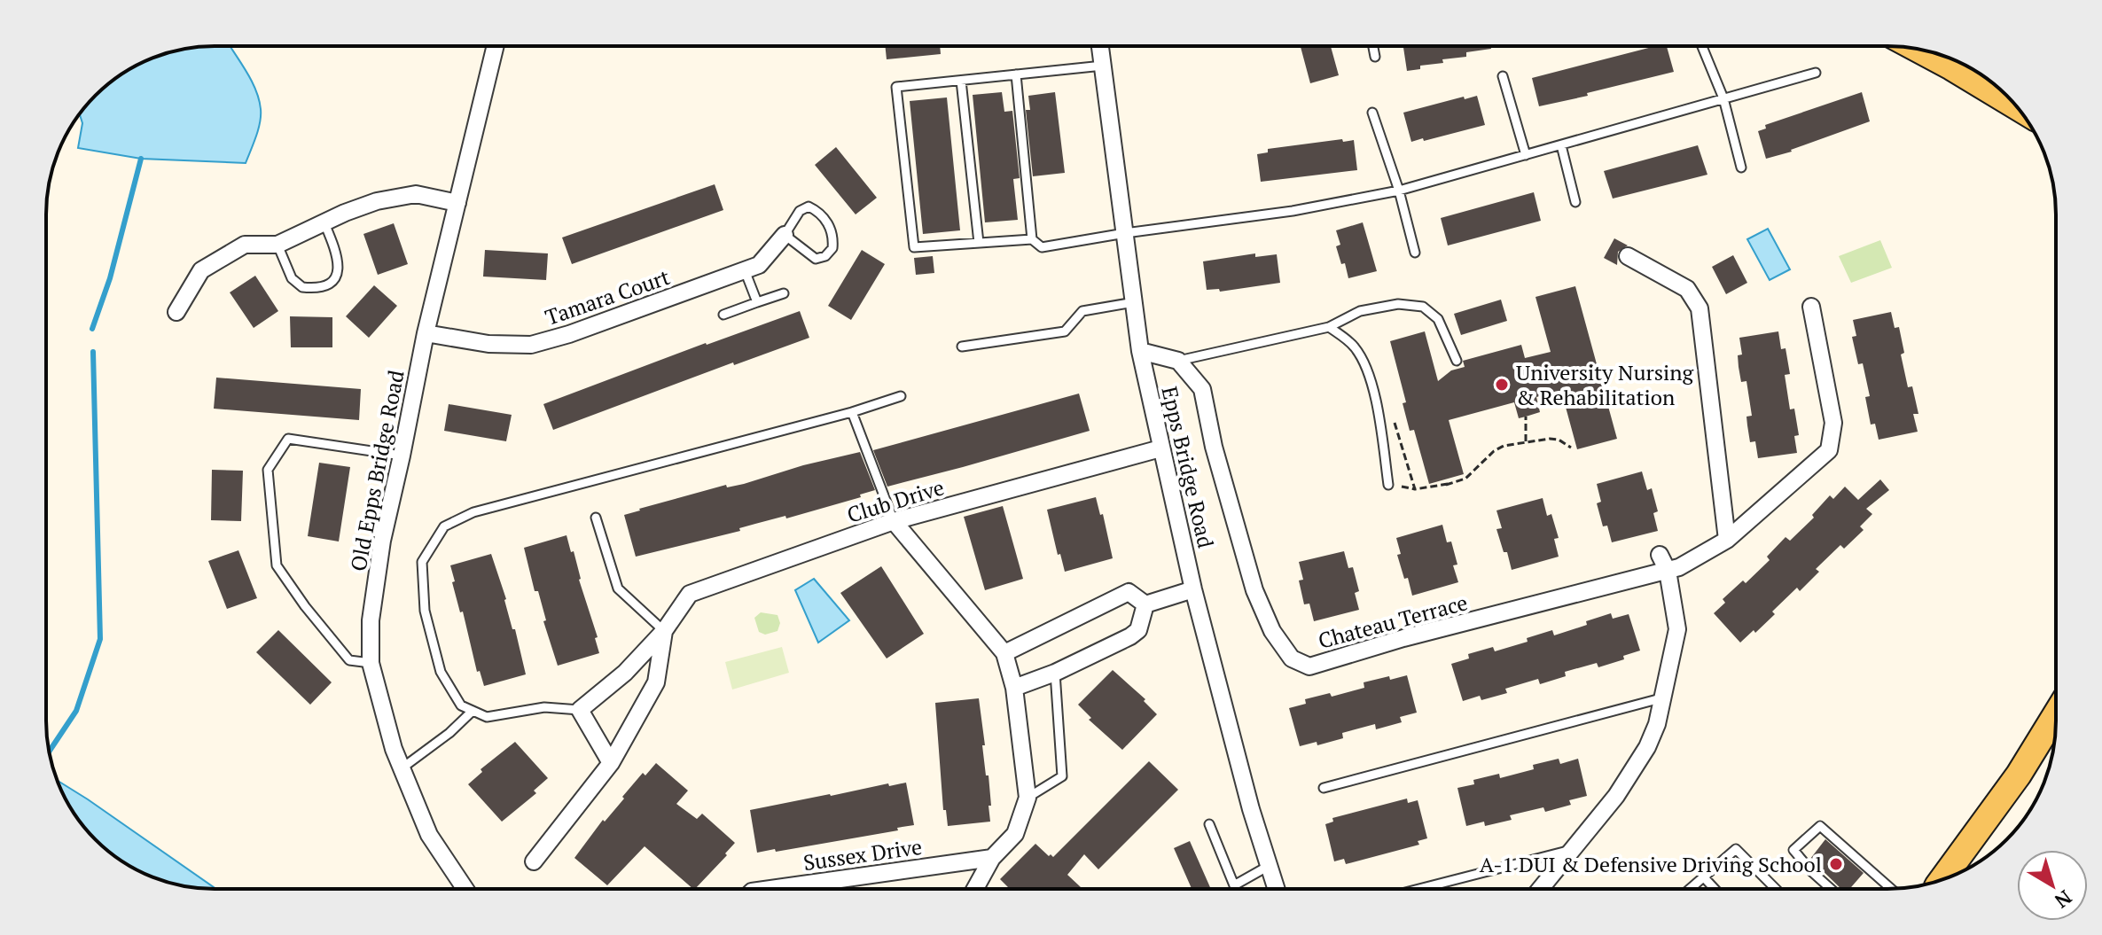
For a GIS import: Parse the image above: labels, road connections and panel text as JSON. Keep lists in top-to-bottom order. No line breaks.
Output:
{"streets":{"street":["Tamara Court","Epps Bridge Road","Old Epps Bridge Road","Club Drive","Chateau Terrace","Sussex Drive"]},"crossings":[["Tamara Court","Old Epps Bridge Road"],["Epps Bridge Road","Club Drive"]],"places":["University Nursing & Rehabilitation","A-1 DUI & Defensive Driving School"],"north":"bottom right"}
